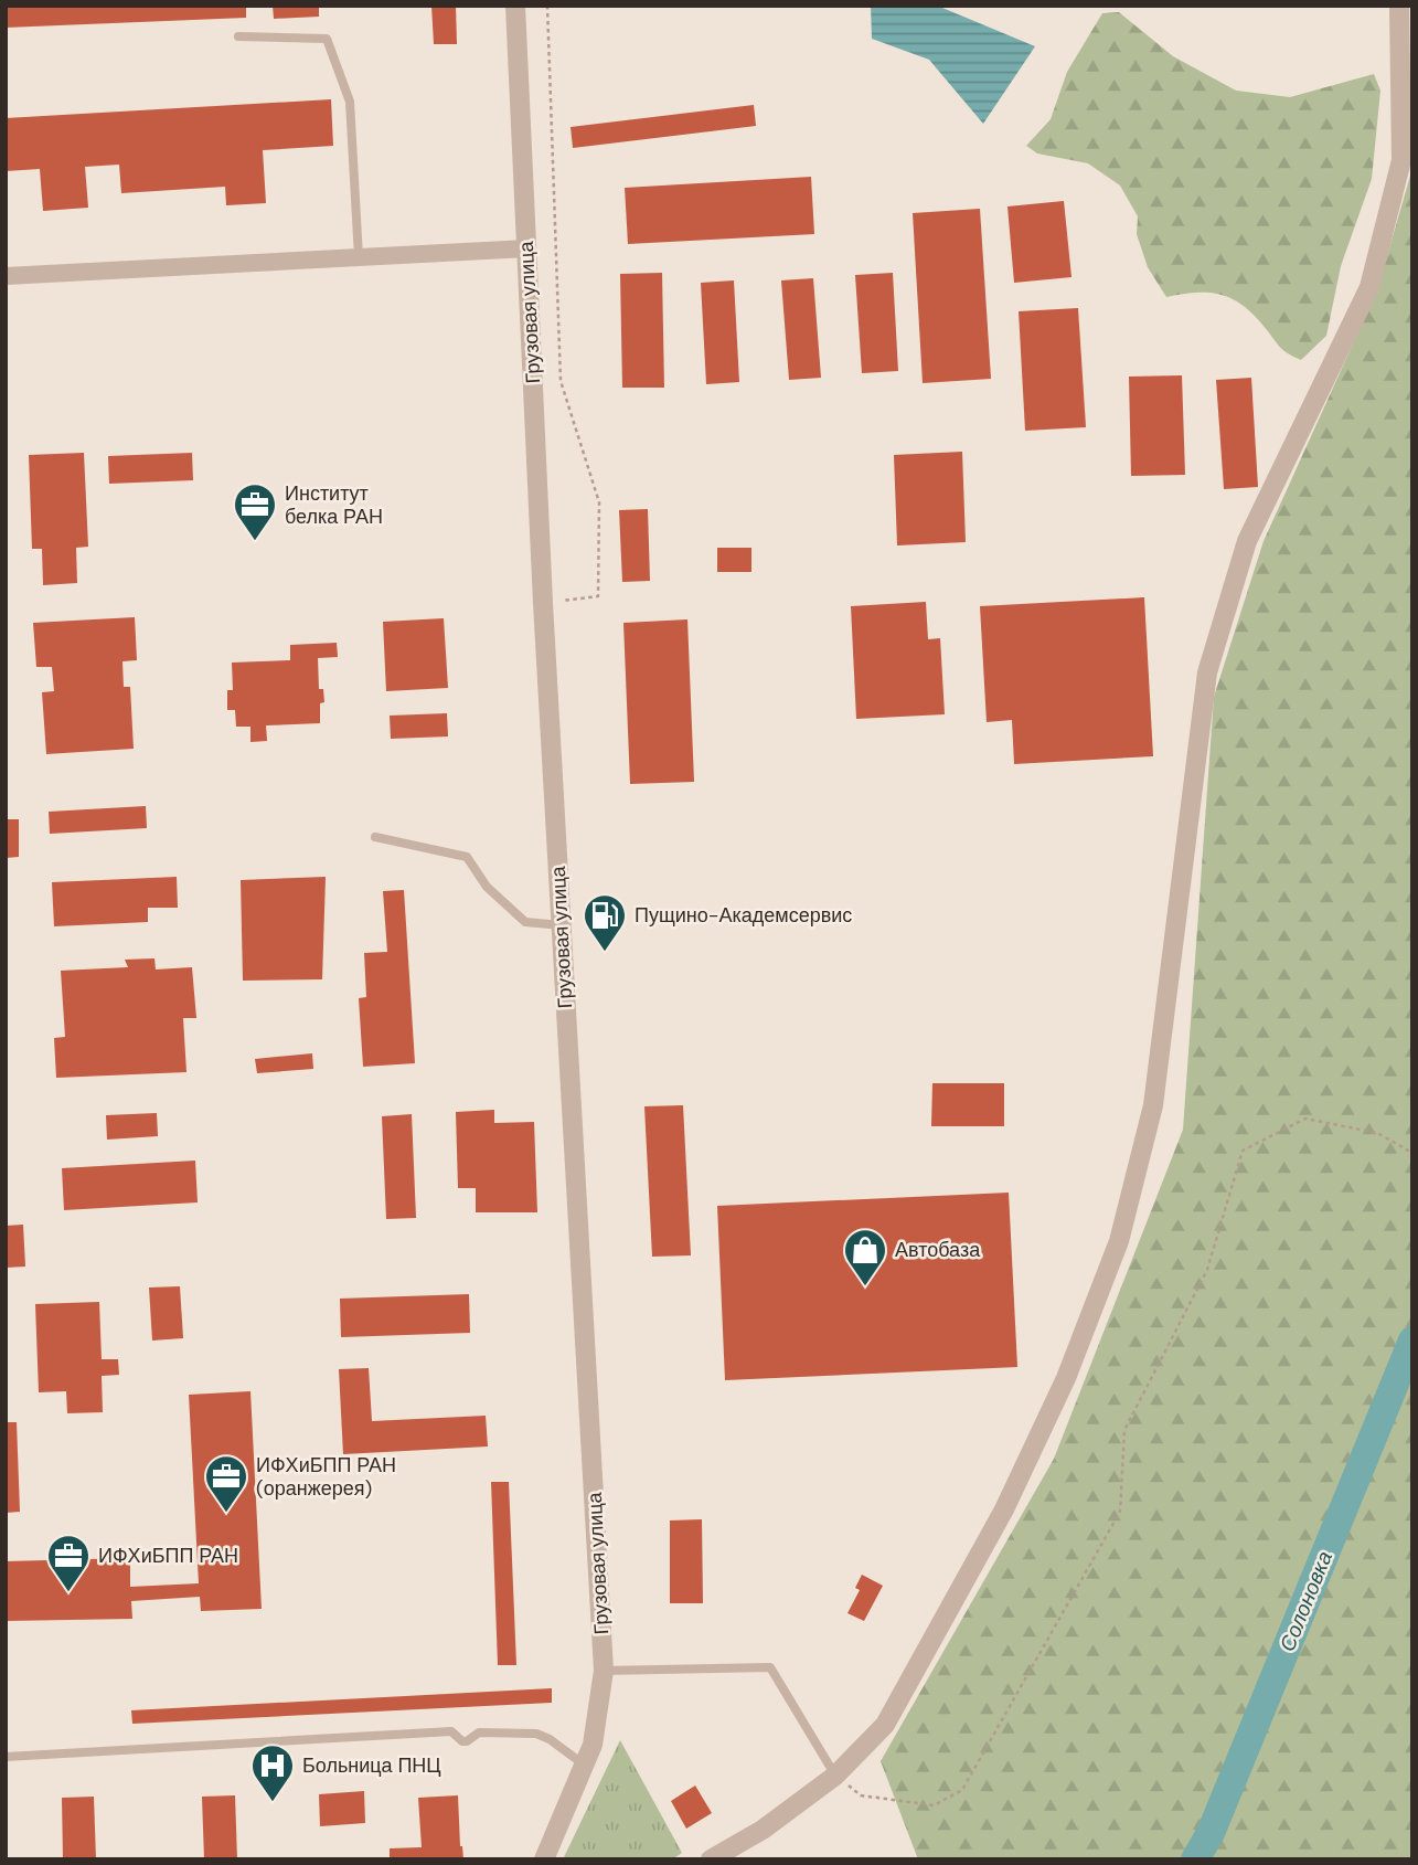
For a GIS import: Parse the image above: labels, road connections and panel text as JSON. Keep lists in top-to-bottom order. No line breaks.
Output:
{"streets":{"street":["Грузовая улица"]},"water":["Солоновка"],"places":{"office":["Институт белка РАН","ИФХиБПП РАН (оранжерея)","ИФХиБПП РАН"],"fuel station":["Пущино-Академсервис"],"shop":["Автобаза"],"hospital":["Больница ПНЦ"]}}
